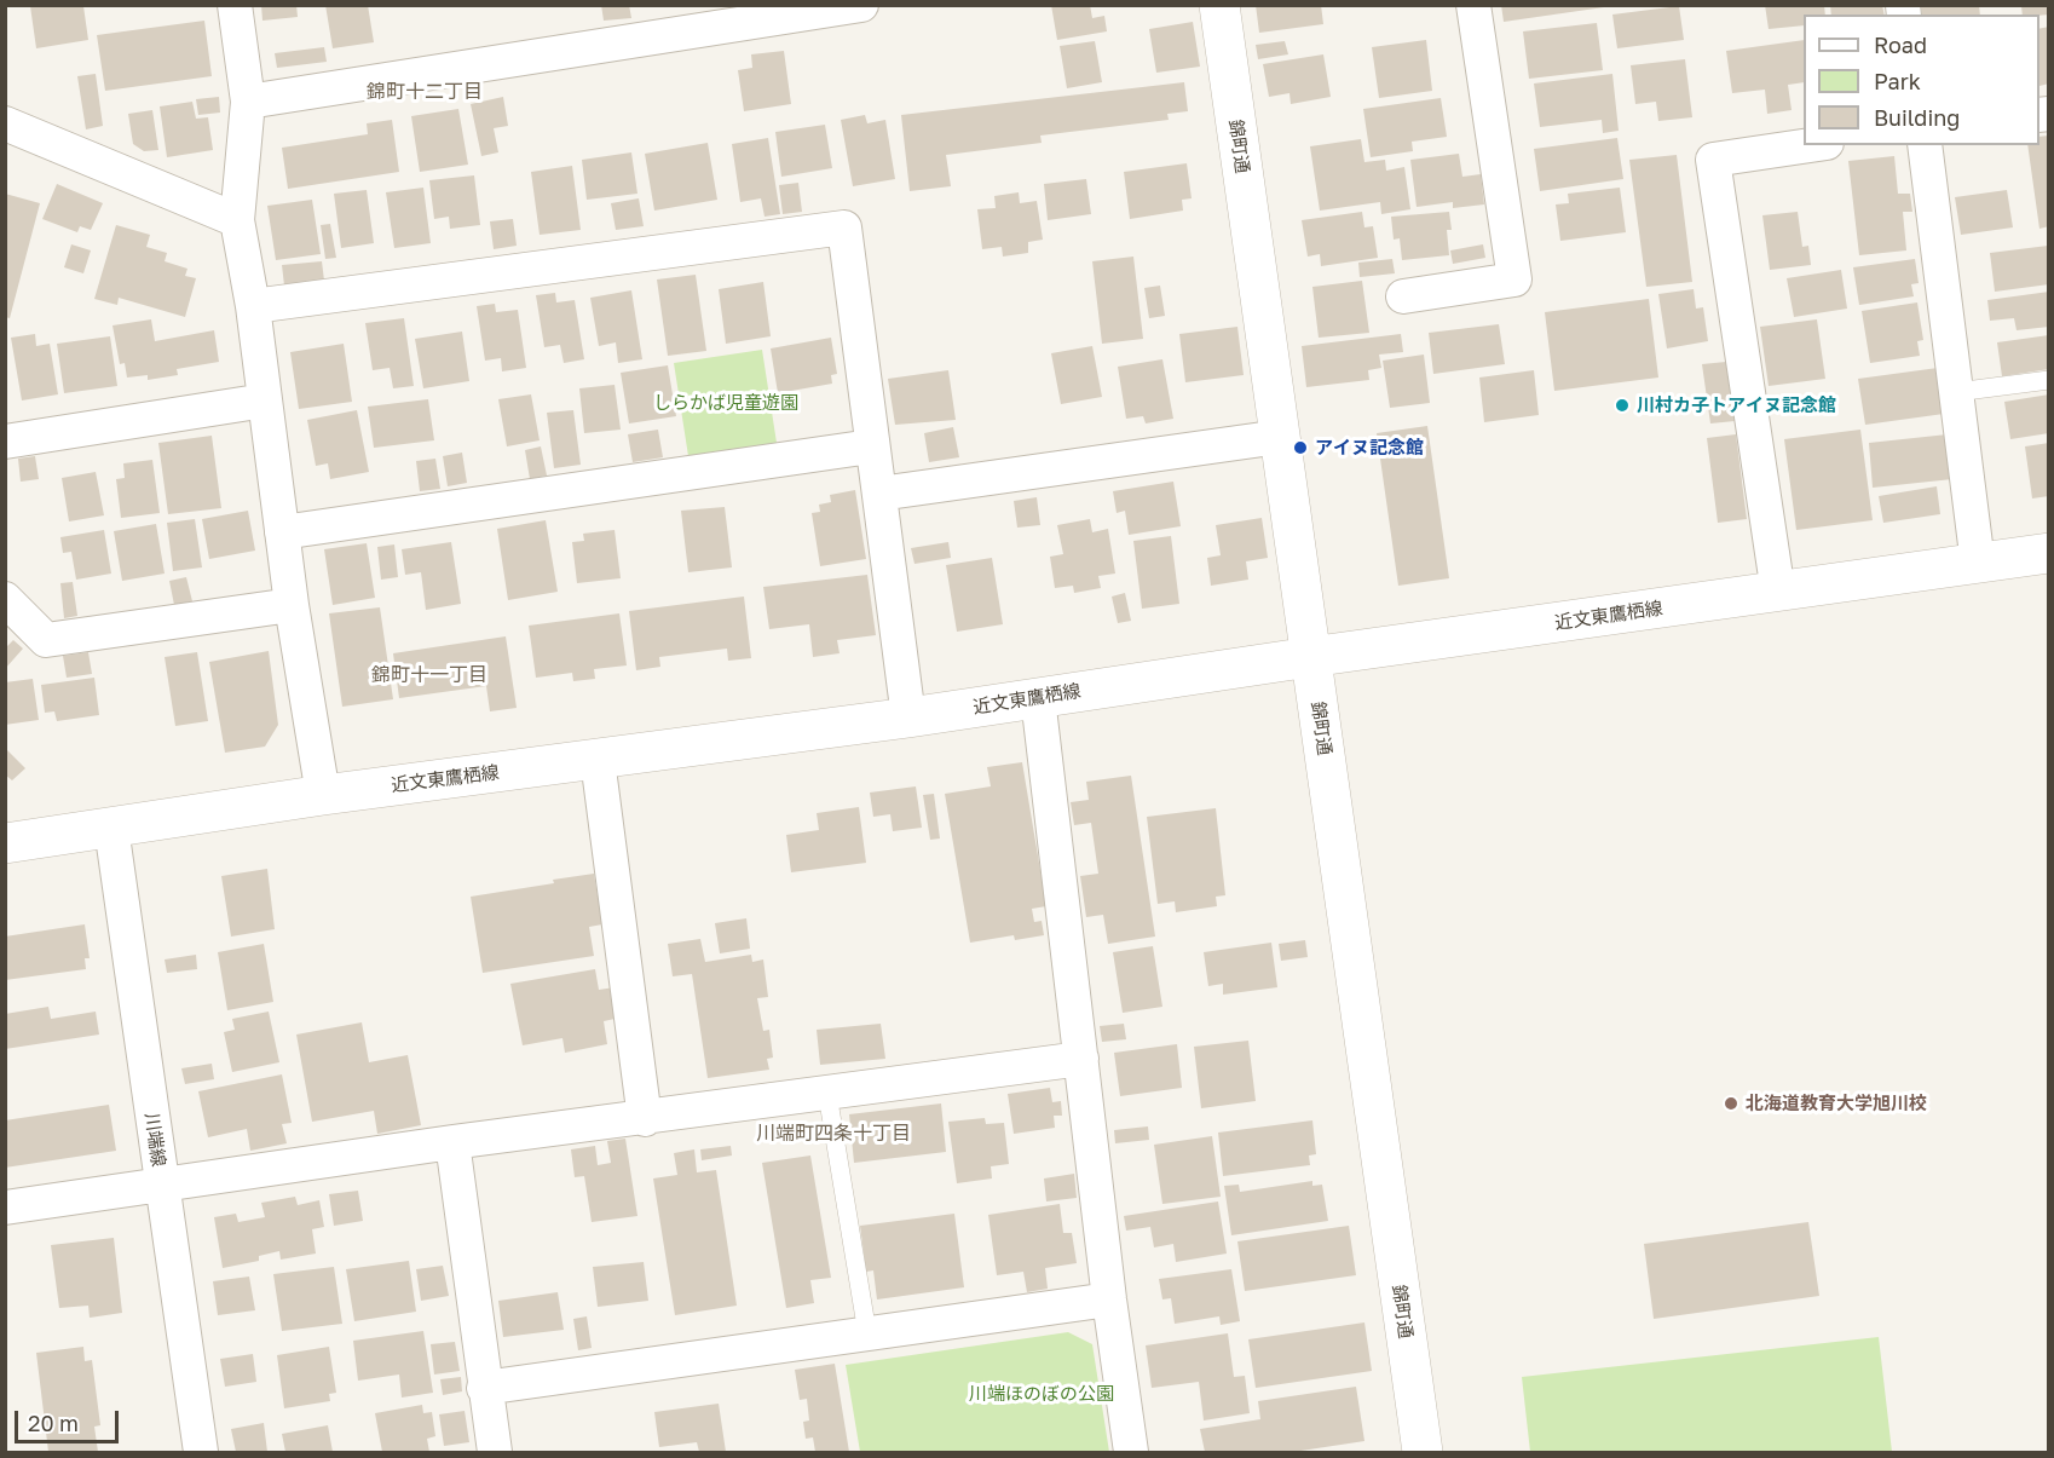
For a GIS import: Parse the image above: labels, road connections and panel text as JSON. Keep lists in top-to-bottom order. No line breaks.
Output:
{"streets":{"street":["錦町通","近文東鷹栖線","川端線"]},"crossings":[["錦町通","近文東鷹栖線"],["近文東鷹栖線","川端線"]],"districts":["錦町十二丁目","錦町十一丁目","川端町四条十丁目"],"parks":["しらかば児童遊園","川端ほのぼの公園"],"places":["川村カ子トアイヌ記念館","アイヌ記念館","北海道教育大学旭川校"],"legend":["Road","Park","Building"],"scale_bar":"20 m"}
